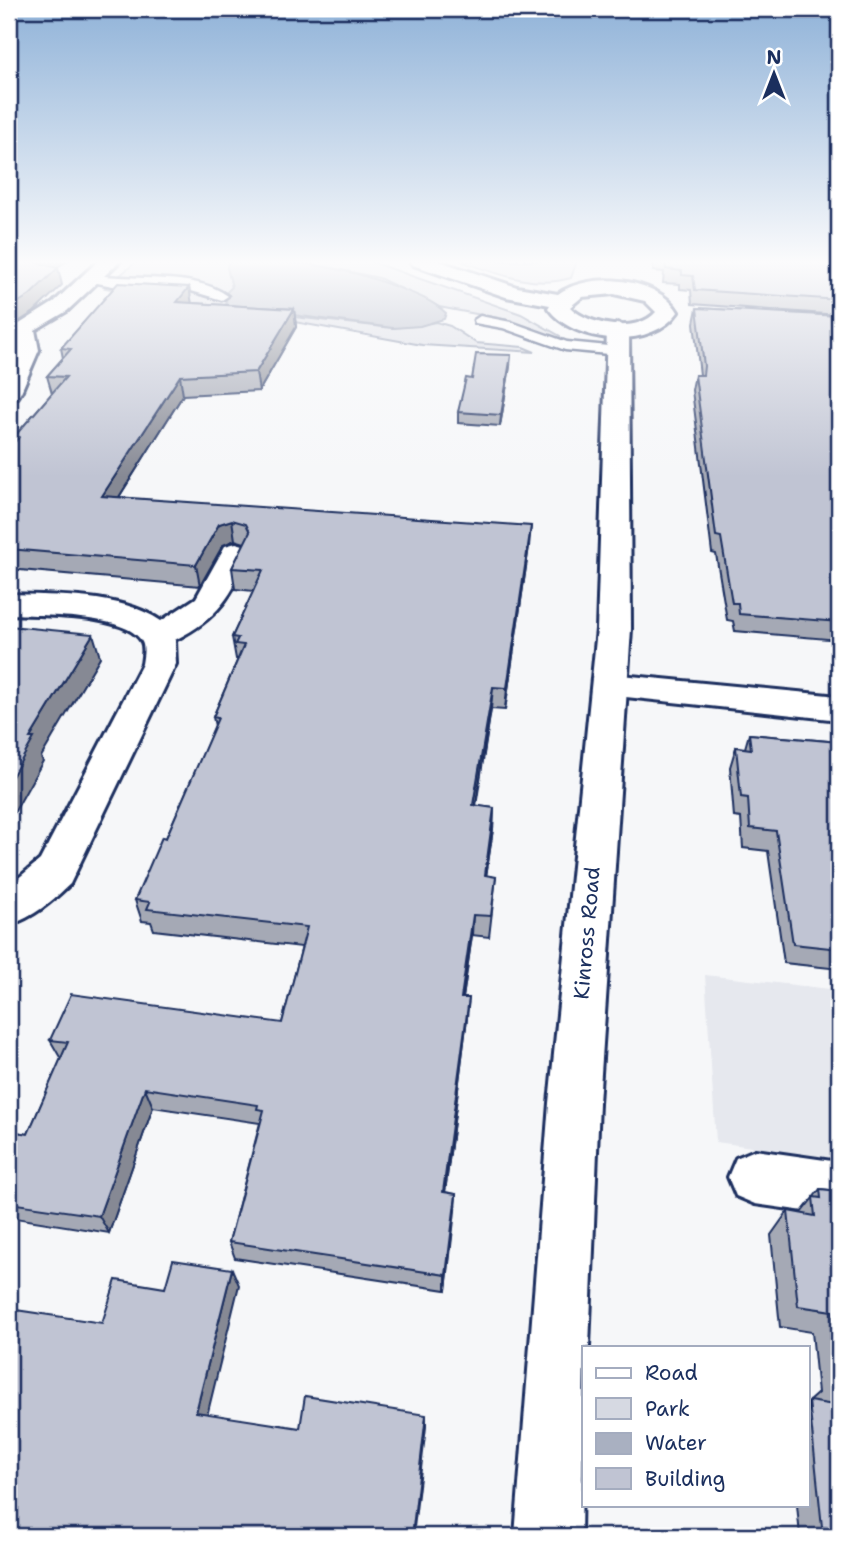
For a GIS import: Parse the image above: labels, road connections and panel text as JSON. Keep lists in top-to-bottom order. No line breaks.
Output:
{"streets":{"street":["Kinross Road"]},"legend":["Road","Park","Water","Building"],"north":"top"}
